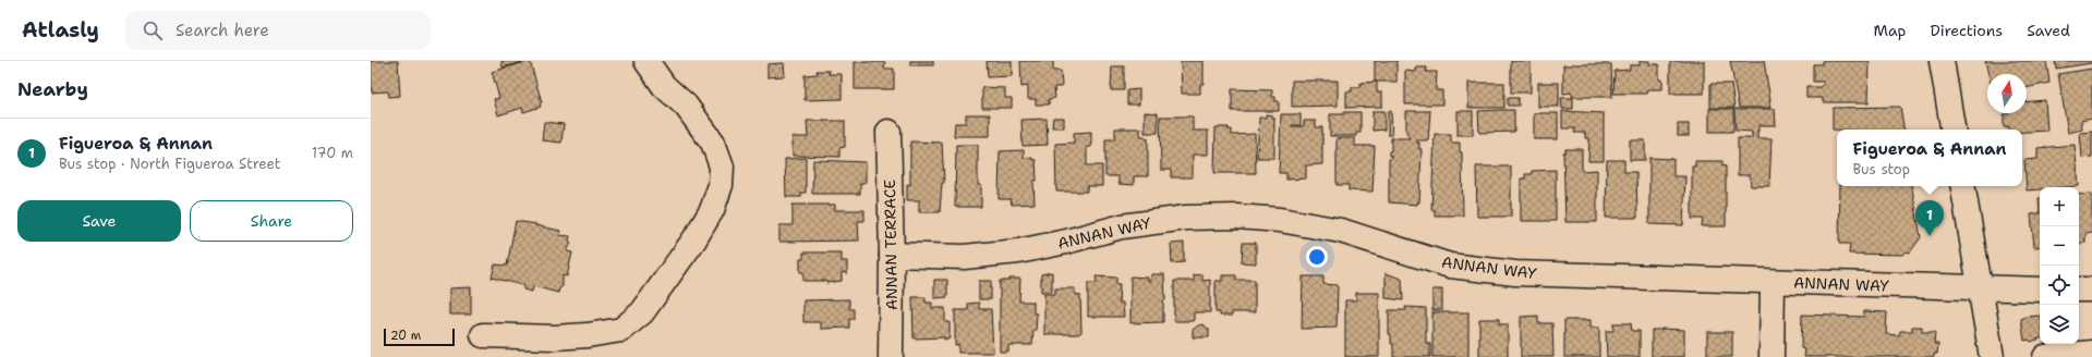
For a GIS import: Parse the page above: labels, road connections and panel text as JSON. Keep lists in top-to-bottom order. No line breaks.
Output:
{"streets":{"street":["ANNAN WAY","ANNAN TERRACE"]},"crossings":[["ANNAN WAY","ANNAN TERRACE"]],"scale_bar":"20 m","north":"top","page":{"header":"Atlasly","search":"Search here","nav":["Map","Directions","Saved"],"heading":"Nearby","list":[{"mark":"1","name":"Figueroa & Annan","note":"Bus stop · North Figueroa Street","value":"170 m"}],"popup":["Figueroa & Annan","Bus stop"],"buttons":["Save","Share"],"map_buttons":["+","−"],"pins":"1","scale":"20 m"}}
